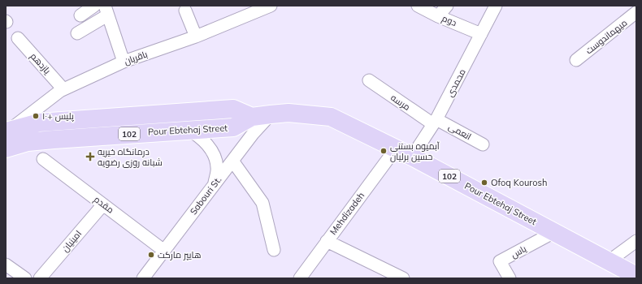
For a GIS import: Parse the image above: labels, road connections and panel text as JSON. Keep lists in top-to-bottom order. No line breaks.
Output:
{"streets":{"main road":["Pour Ebtehaj Street","102"],"street":["دوم","میهماندوست","باقریان","یازدهم","محمدی","مرسه","انعمی","Sabouri St.","مقدم","Mehdizadeh","امینیان","یاس"]},"crossings":[["دوم","محمدی"],["باقریان","یازدهم"],["باقریان","Pour Ebtehaj Street"],["محمدی","مرسه"],["محمدی","Pour Ebtehaj Street"],["محمدی","انعمی"],["مرسه","انعمی"],["Pour Ebtehaj Street","Sabouri St."],["Pour Ebtehaj Street","Mehdizadeh"],["Pour Ebtehaj Street","یاس"],["Sabouri St.","مقدم"],["مقدم","امینیان"]],"places":{"other":["پلیس +۱۰","آبمیوه بستنی حسین برلیان","Ofoq Kourosh","هایپر مارکت"],"health":["درمانگاه خیریه شبانه روزی رضویه"]}}
